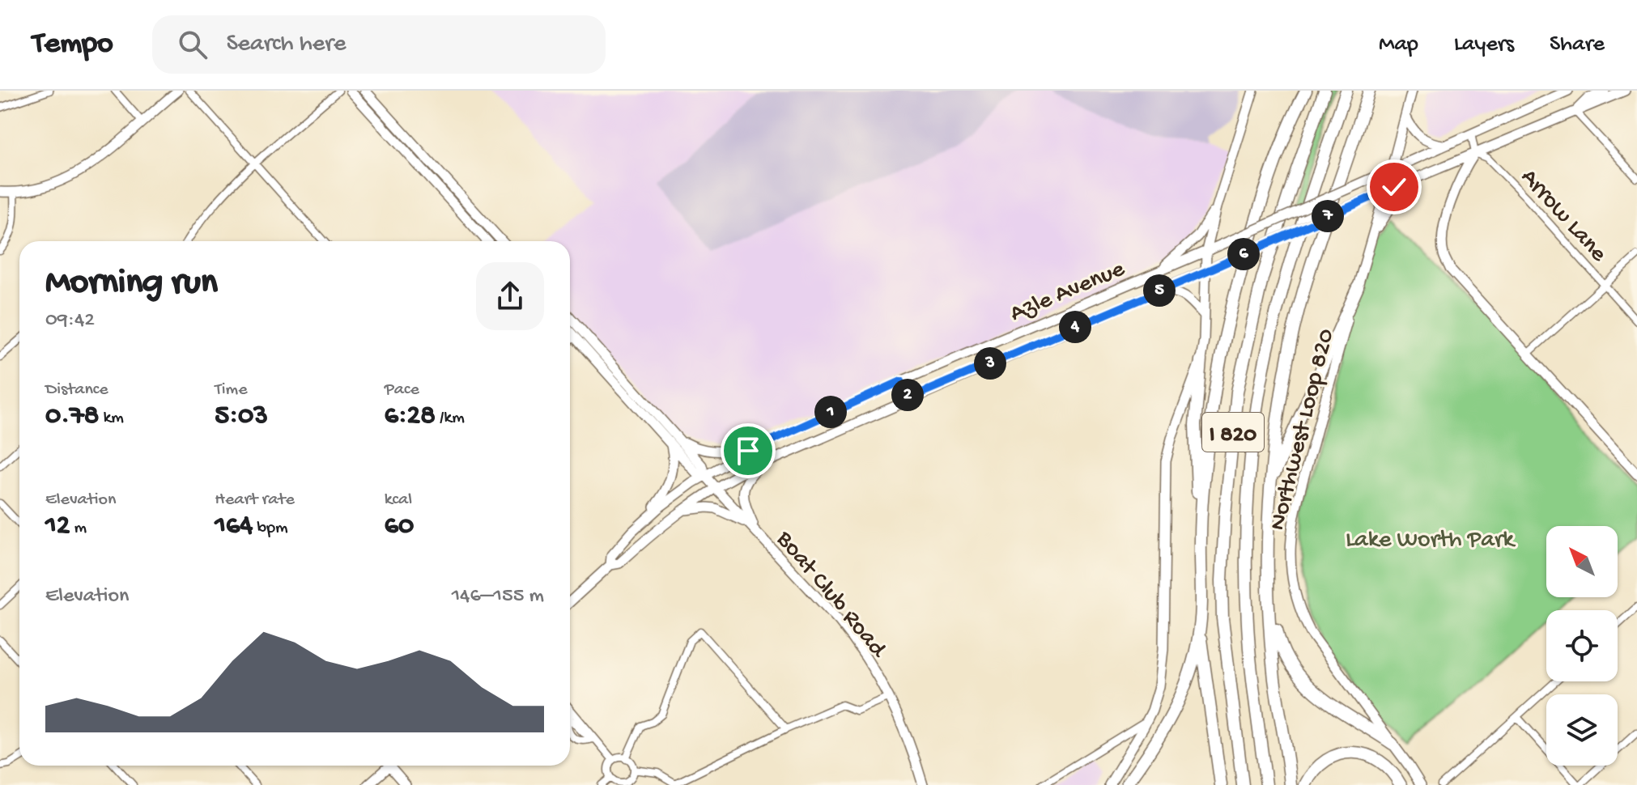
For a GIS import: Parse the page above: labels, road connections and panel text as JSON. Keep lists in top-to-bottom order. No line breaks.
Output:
{"streets":{"highway":["I 820"],"main road":["Azle Avenue","Northwest Loop 820","Boat Club Road"],"street":["Arrow Lane"]},"crossings":[["Arrow Lane","Azle Avenue"],["Azle Avenue","Northwest Loop 820"],["Azle Avenue","Boat Club Road"]],"parks":["Lake Worth Park"],"north":"top left","page":{"header":"Tempo","search":"Search here","nav":["Map","Layers","Share"],"pins":["7","6","5","4","3","2","1"],"heading":["Morning run","09:42"],"stats":[["Distance","0.78 km"],["Time","5:03"],["Pace","6:28 /km"],["Elevation","12 m"],["Heart rate","164 bpm"],["kcal","60"]],"chart":["Elevation","146–155 m"]}}
